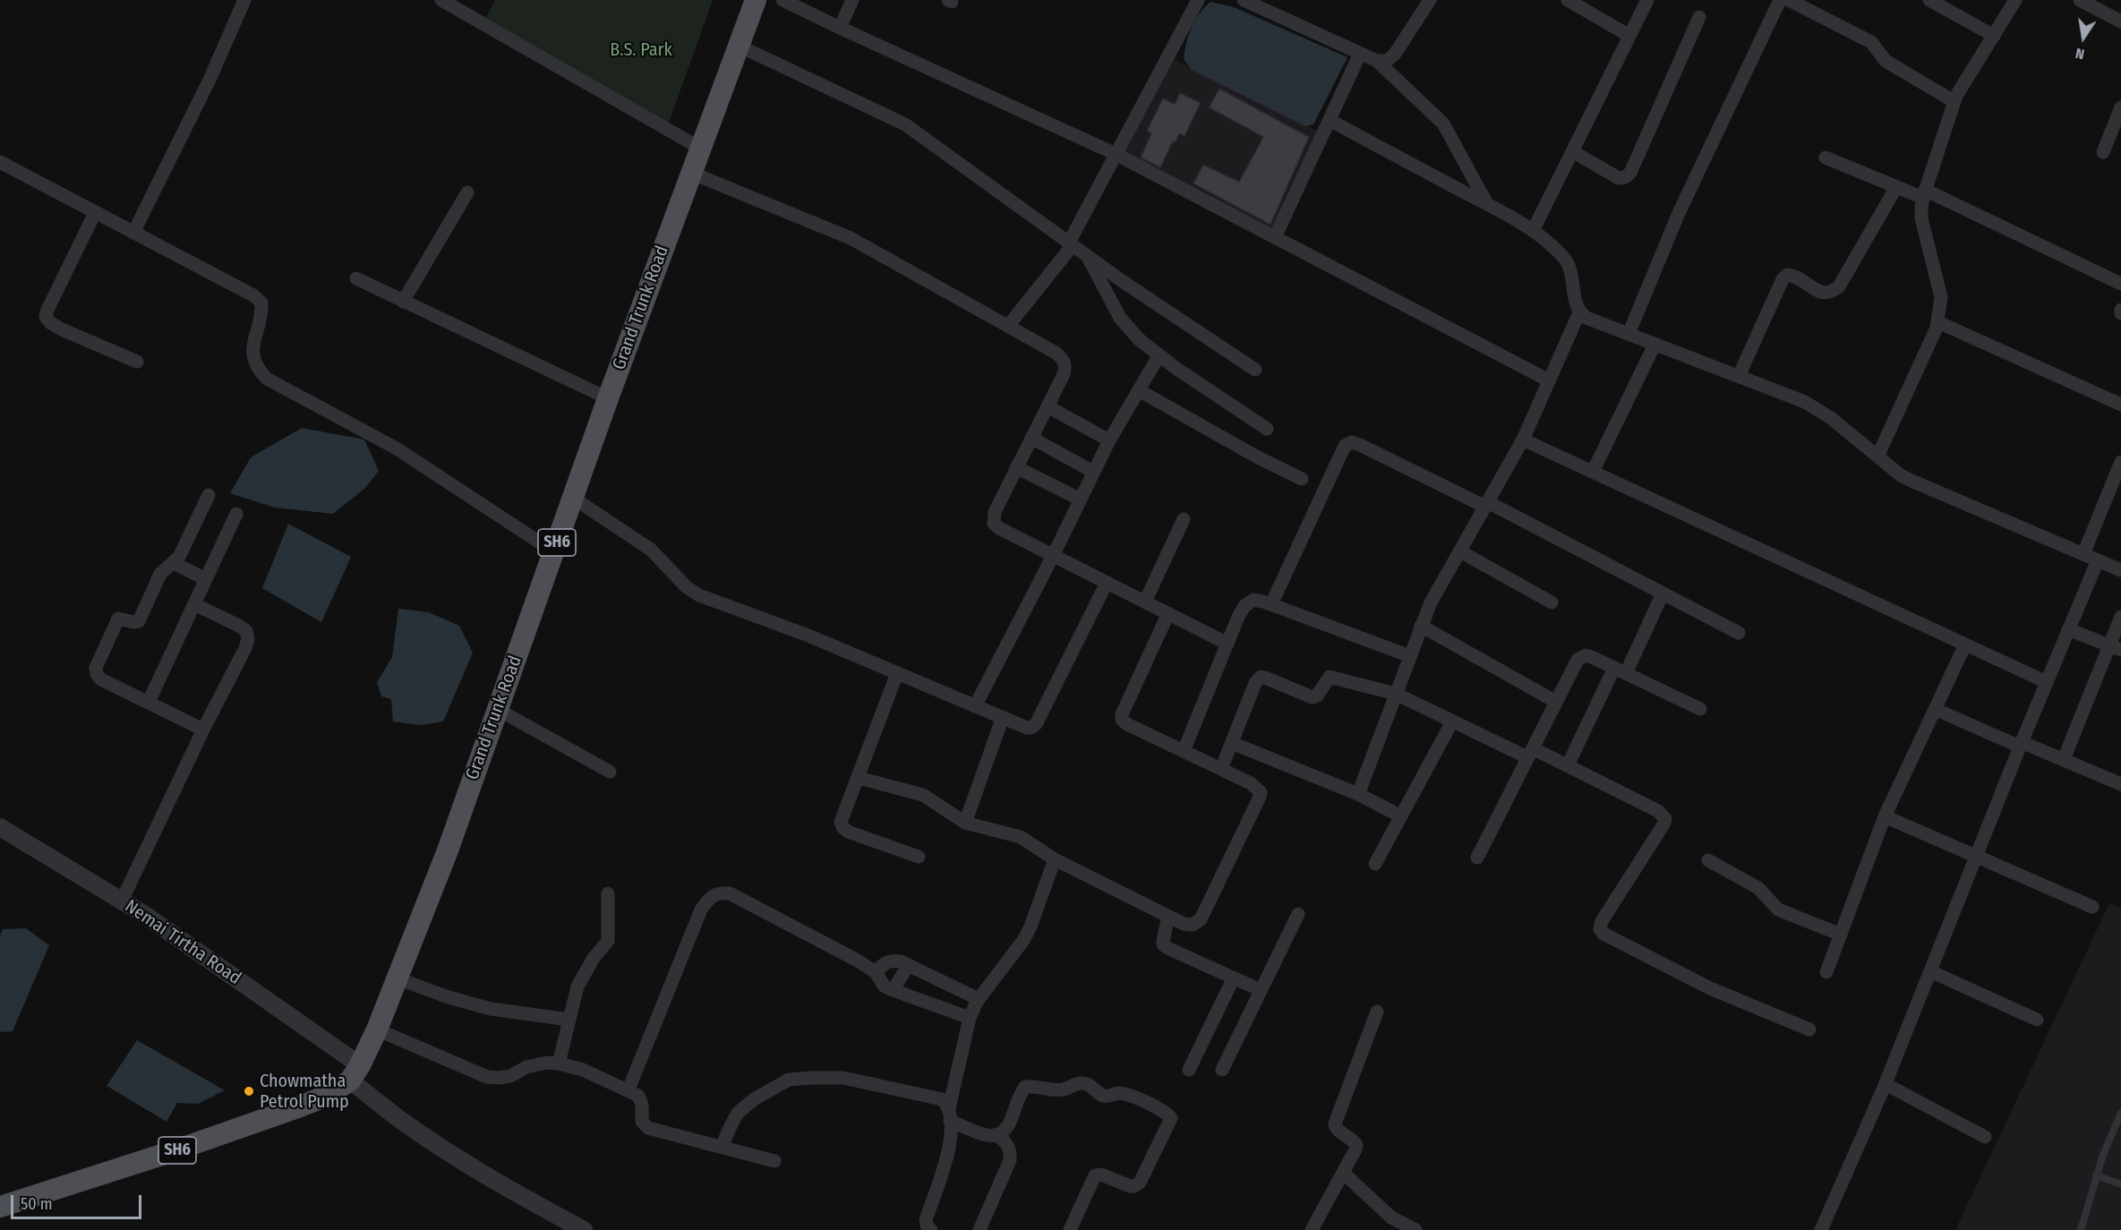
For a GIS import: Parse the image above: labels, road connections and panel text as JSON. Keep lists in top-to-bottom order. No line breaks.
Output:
{"streets":{"main road":["Grand Trunk Road","SH6"],"street":["Nemai Tirtha Road"]},"crossings":[["Grand Trunk Road","SH6"],["Grand Trunk Road","Nemai Tirtha Road"],["SH6","Nemai Tirtha Road"]],"parks":["B.S. Park"],"places":["Chowmatha Petrol Pump"],"scale_bar":"50 m","north":"bottom"}
